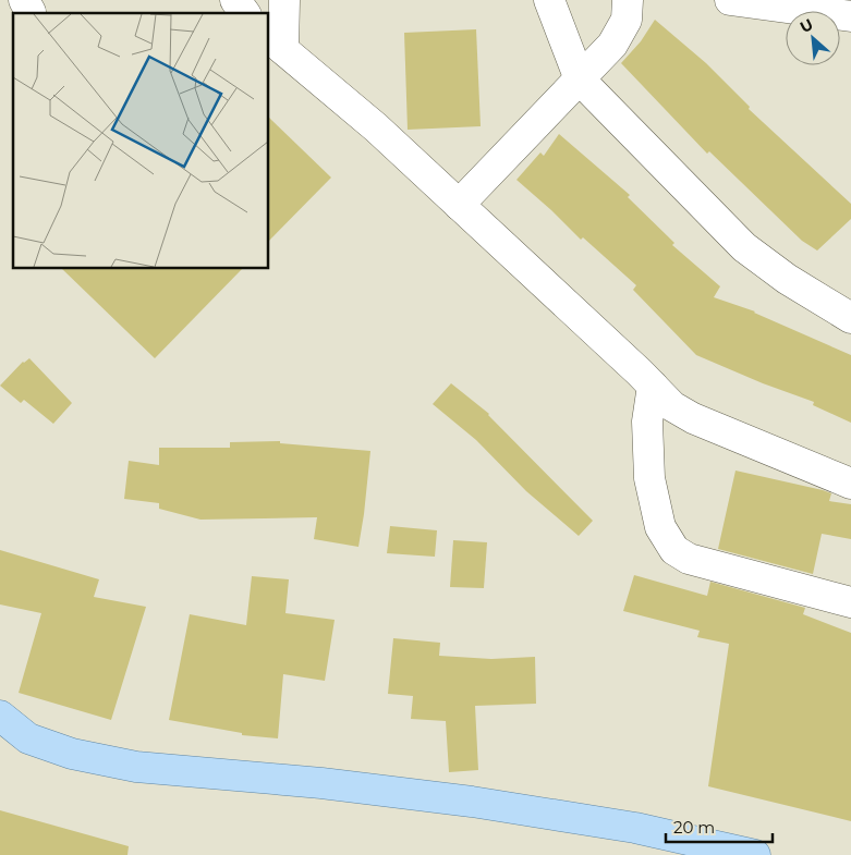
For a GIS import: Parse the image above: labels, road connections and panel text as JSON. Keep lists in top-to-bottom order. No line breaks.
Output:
{"scale_bar":"20 m","north":"top left"}
